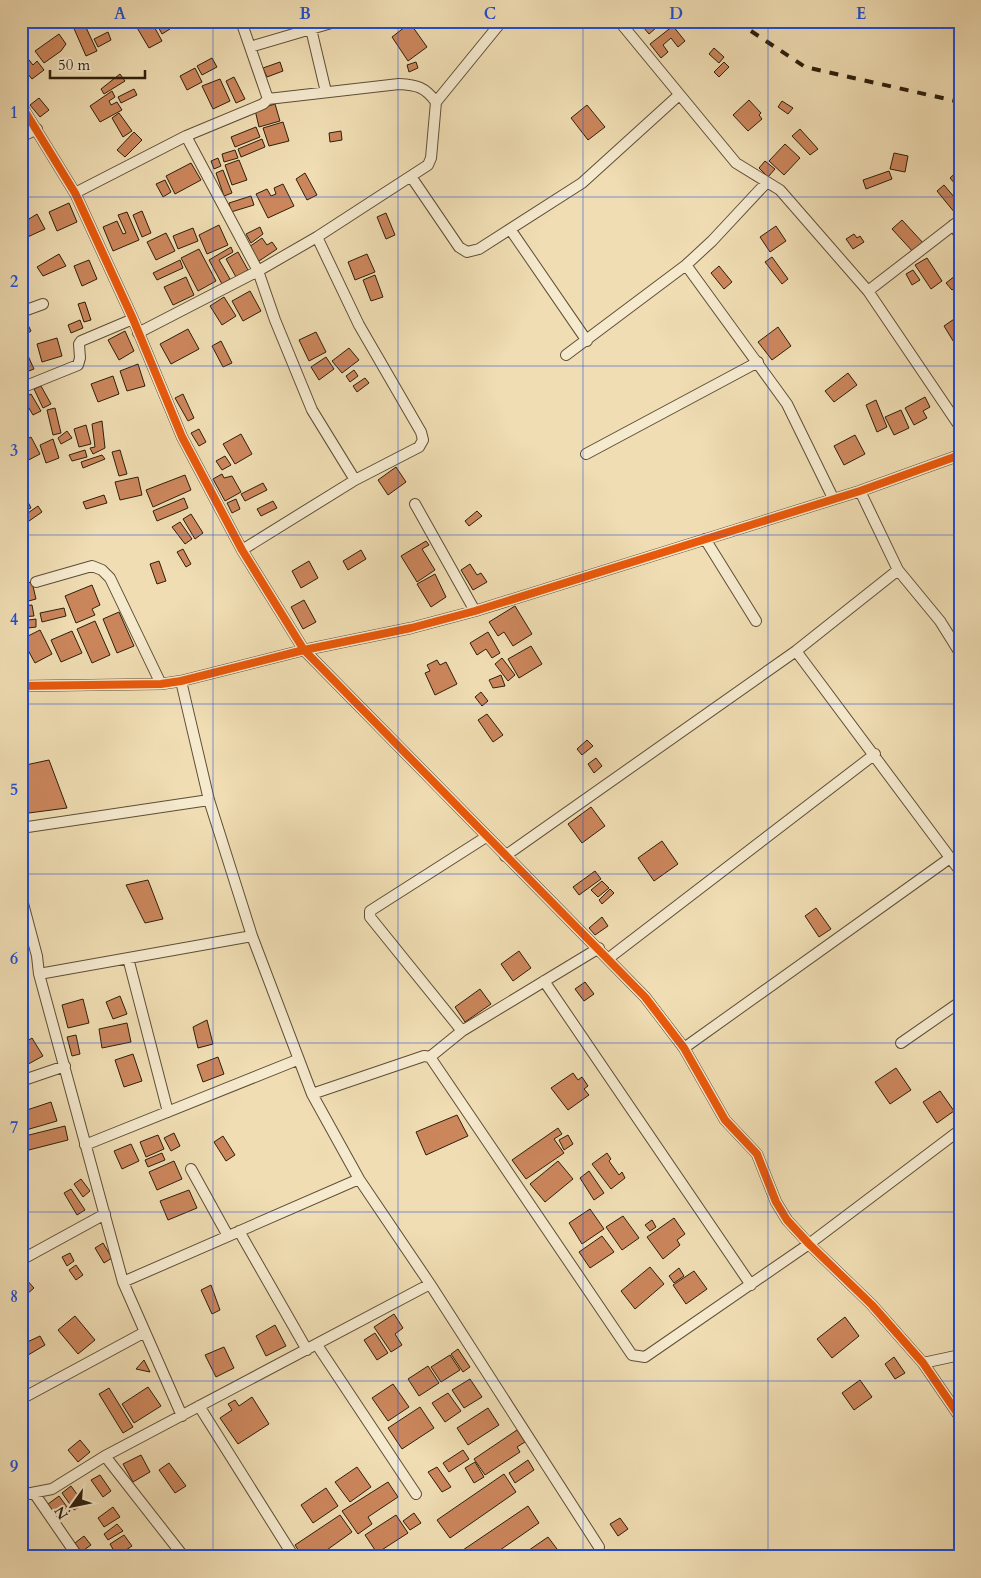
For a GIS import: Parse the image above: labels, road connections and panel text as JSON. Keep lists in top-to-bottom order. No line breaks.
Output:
{"scale_bar":"50 m","north":"bottom left","grid":{"columns":["A","B","C","D","E"],"rows":["1","2","3","4","5","6","7","8","9"]}}
